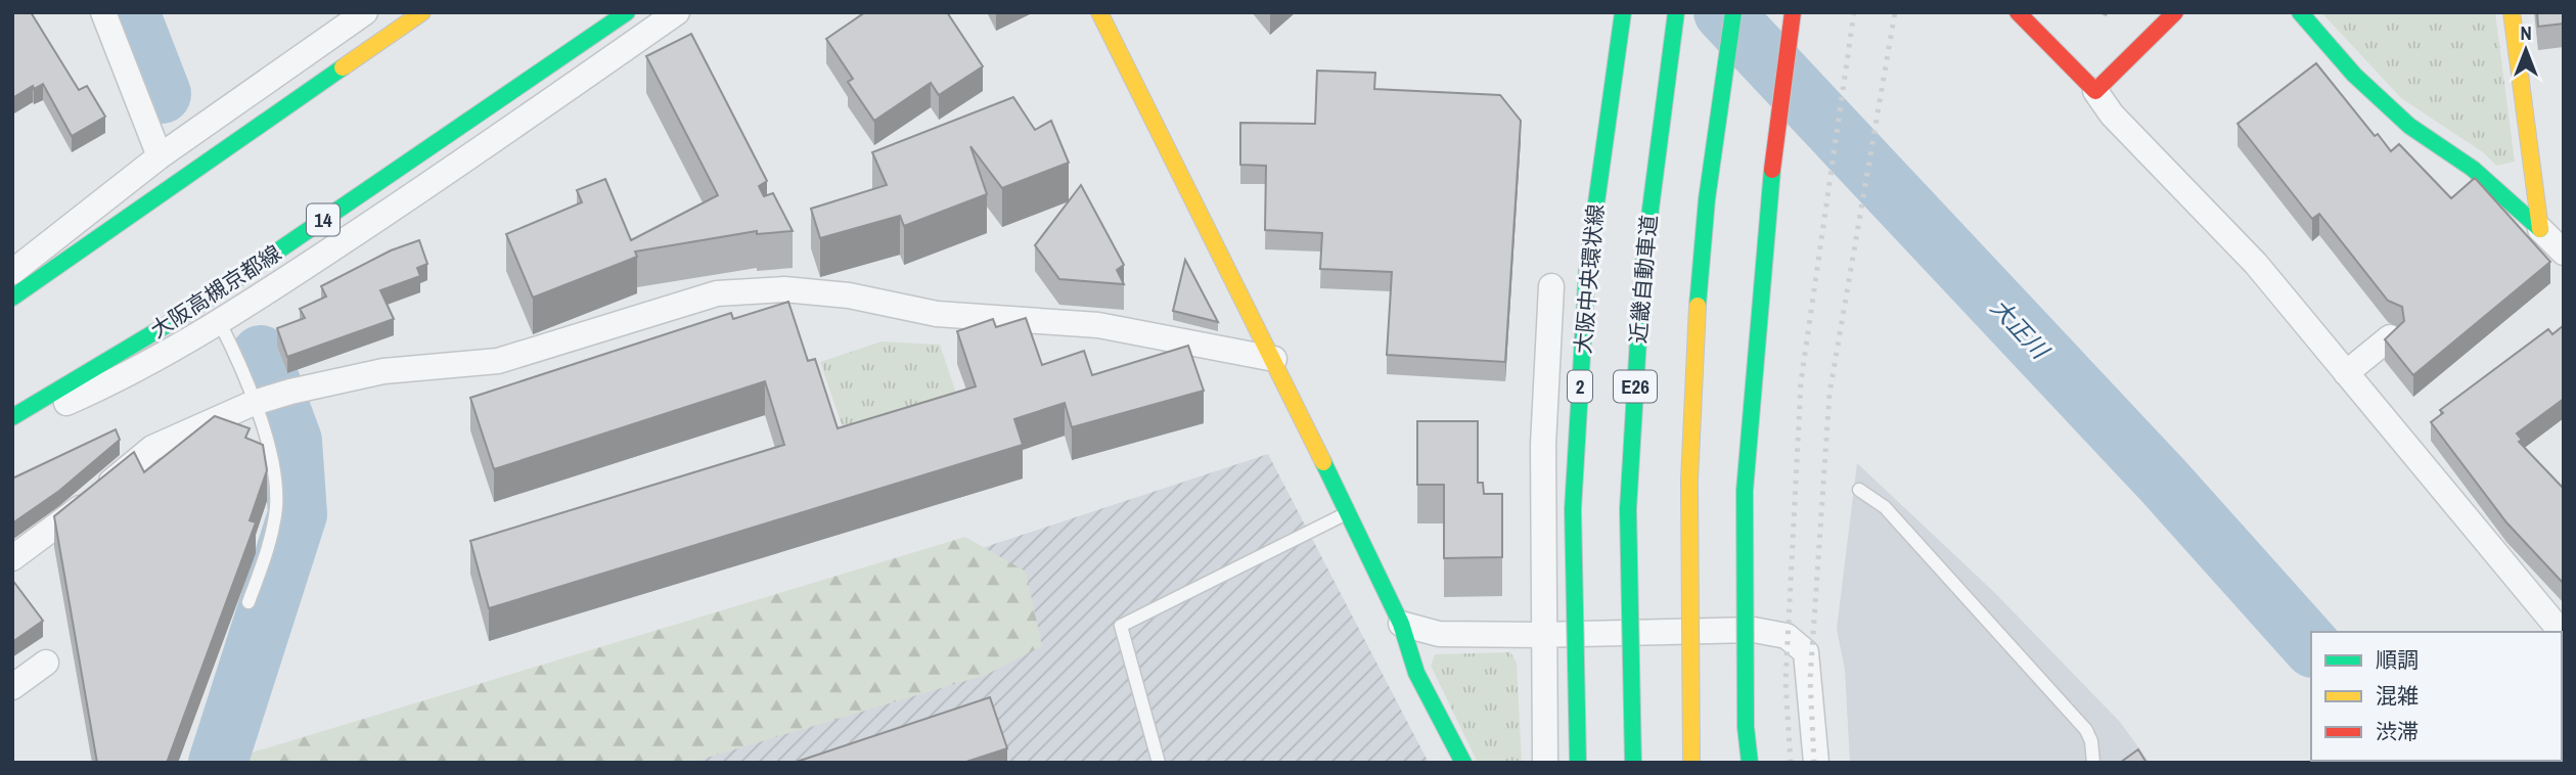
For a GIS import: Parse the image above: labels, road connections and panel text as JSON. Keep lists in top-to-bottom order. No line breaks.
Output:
{"streets":{"main road":["14","大阪中央環状線","近畿自動車道","大阪高槻京都線","2","E26"]},"water":["大正川"],"legend":["順調","混雑","渋滞"],"north":"top"}
